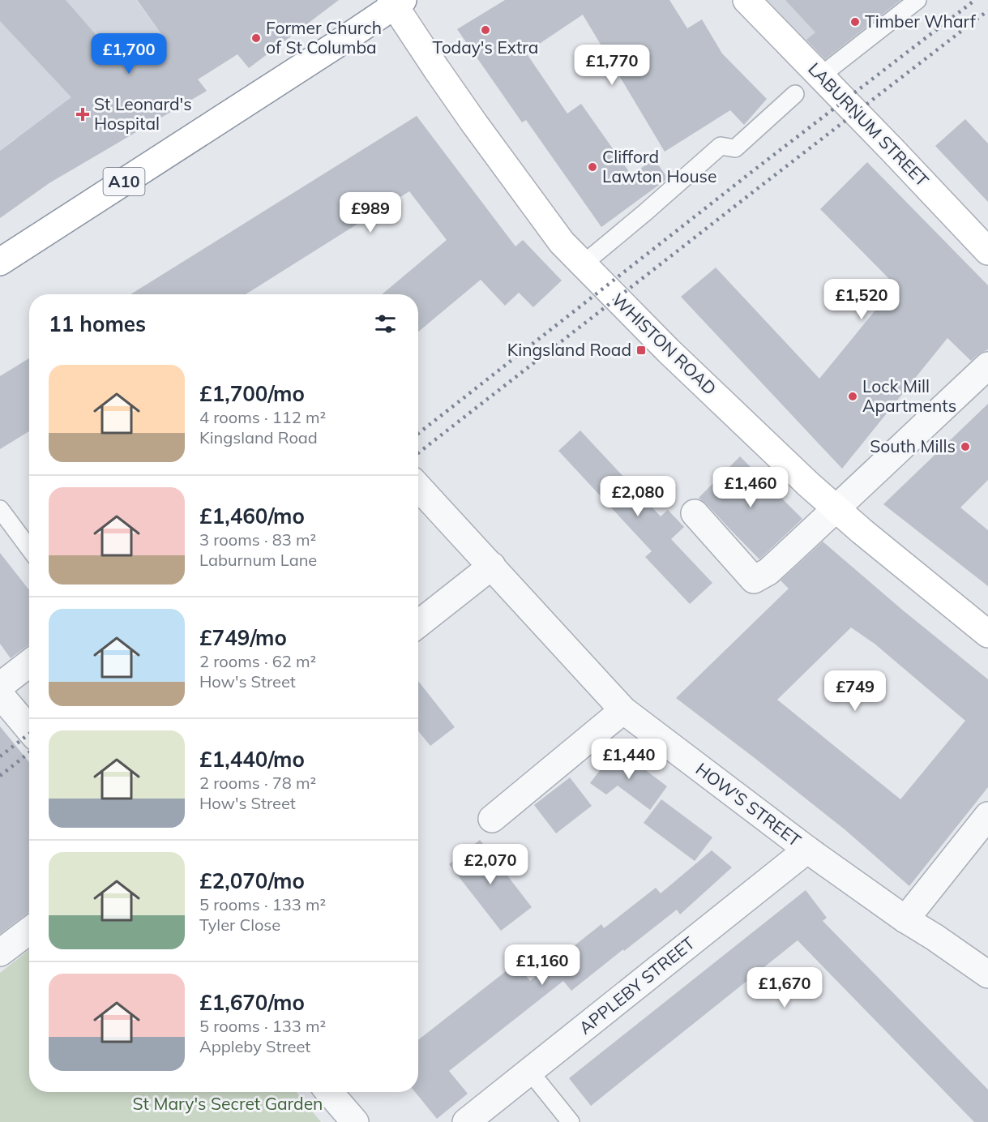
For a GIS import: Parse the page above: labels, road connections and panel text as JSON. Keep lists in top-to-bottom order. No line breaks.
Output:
{"streets":{"main road":["LABURNUM STREET","A10","WHISTON ROAD"],"street":["HOW'S STREET","APPLEBY STREET"]},"crossings":[["A10","WHISTON ROAD"],["HOW'S STREET","APPLEBY STREET"]],"parks":["St Mary's Secret Garden"],"places":{"other":["Timber Wharf","Today's Extra","Former Church of St Columba","Clifford Lawton House","Lock Mill Apartments","South Mills"],"health":["St Leonard's Hospital"],"transit":["Kingsland Road"]},"page":{"price":["£1,700","£1,770","£989","£1,520","£1,460","£2,080","£749","£1,440","£2,070","£1,160","£1,670"],"heading":"11 homes","list":[{"name":"£1,700/mo","note":"4 rooms · 112 m² · Kingsland Road"},{"name":"£1,460/mo","note":"3 rooms · 83 m² · Laburnum Lane"},{"name":"£749/mo","note":"2 rooms · 62 m² · How's Street"},{"name":"£1,440/mo","note":"2 rooms · 78 m² · How's Street"},{"name":"£2,070/mo","note":"5 rooms · 133 m² · Tyler Close"},{"name":"£1,670/mo","note":"5 rooms · 133 m² · Appleby Street"}]}}
